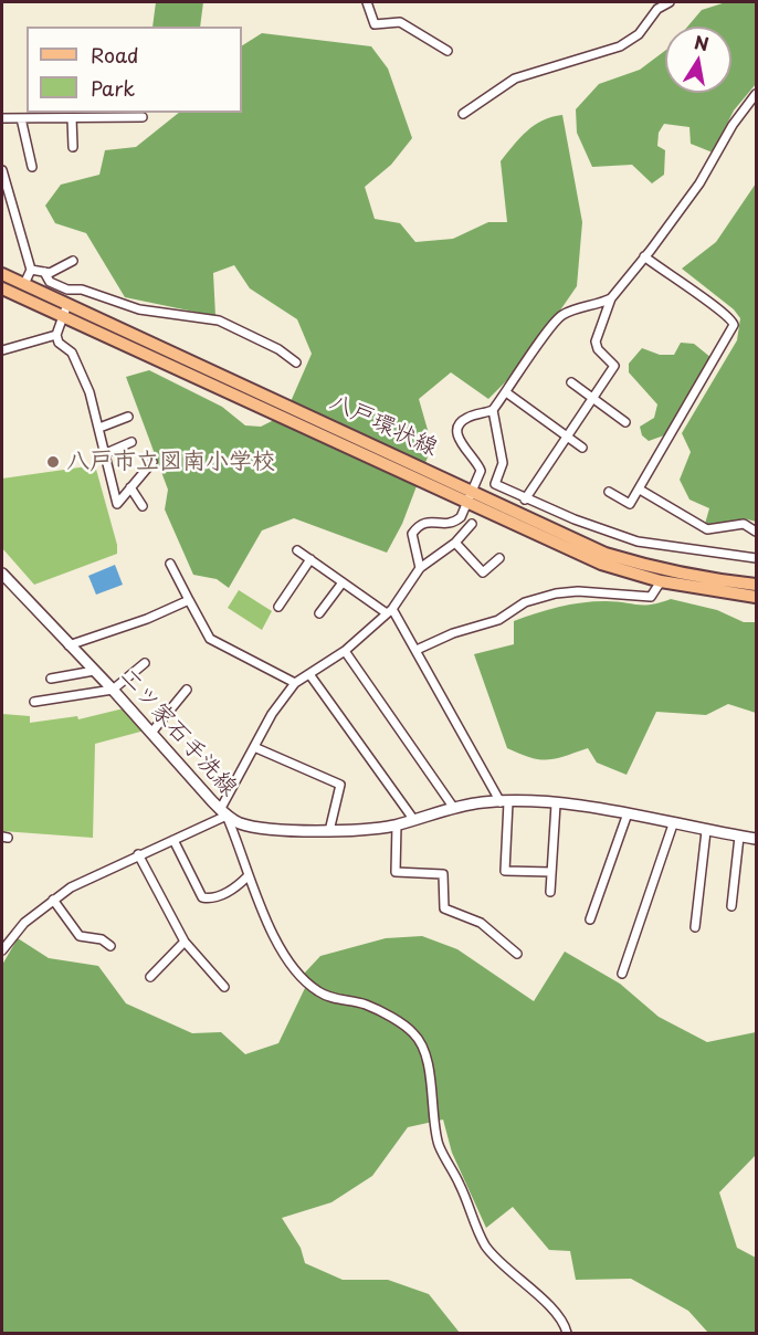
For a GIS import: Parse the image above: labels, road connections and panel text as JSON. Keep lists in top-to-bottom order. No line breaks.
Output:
{"streets":{"main road":["八戸環状線"],"street":["二ツ家石手洗線"]},"places":["八戸市立図南小学校"],"legend":["Road","Park"],"north":"top"}
